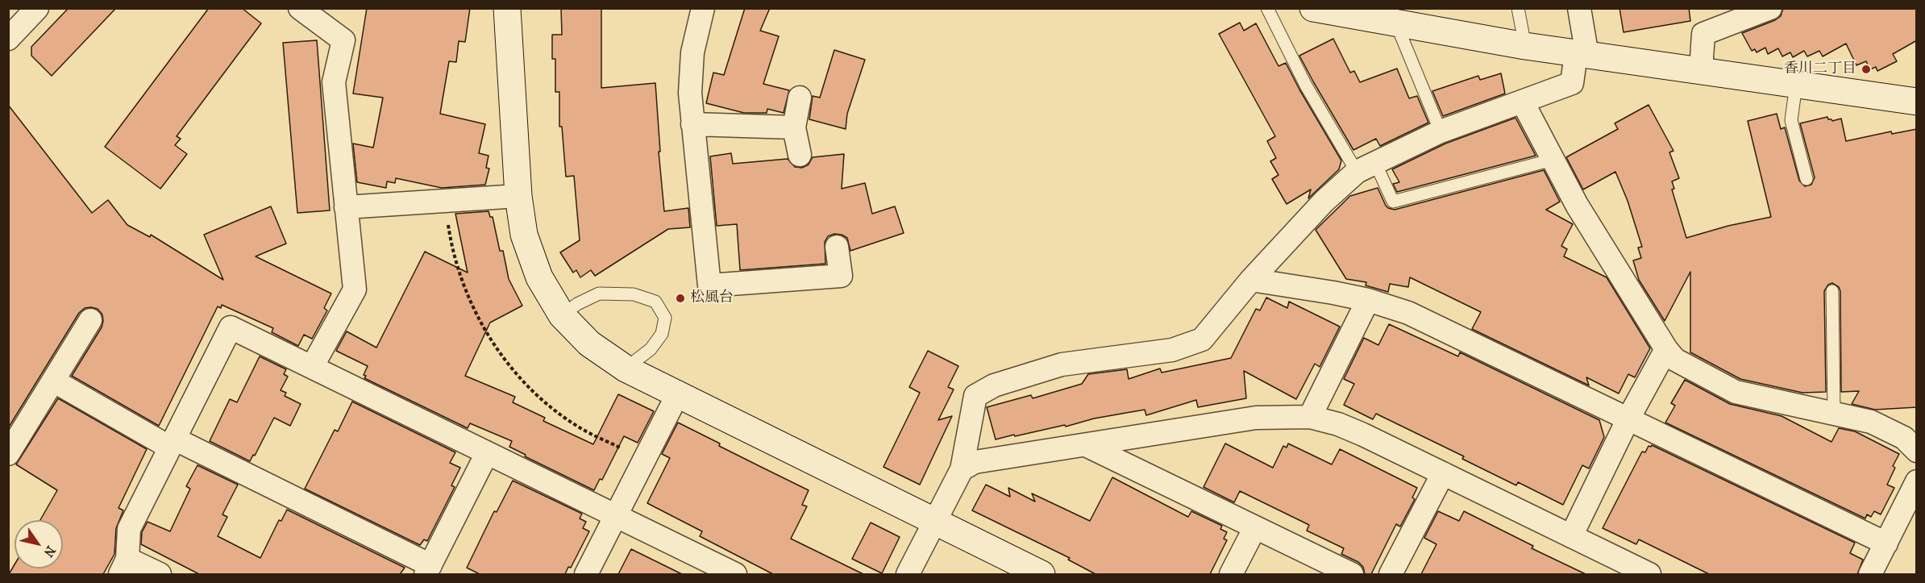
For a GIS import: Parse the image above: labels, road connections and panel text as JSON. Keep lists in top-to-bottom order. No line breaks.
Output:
{"places":["香川二丁目","松風台"],"north":"bottom right"}
